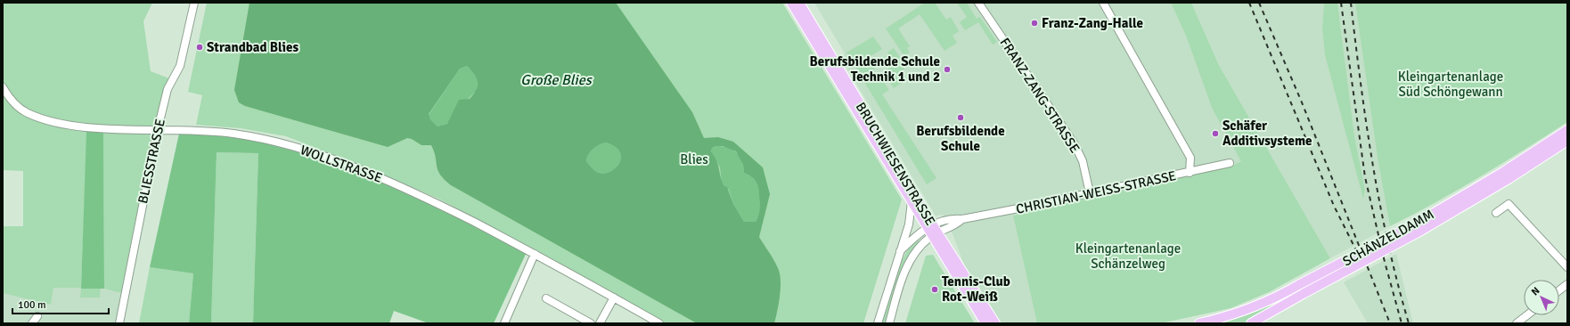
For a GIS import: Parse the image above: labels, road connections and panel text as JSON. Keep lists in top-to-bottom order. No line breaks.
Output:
{"streets":{"main road":["BRUCHWIESENSTRASSE","SCHÄNZELDAMM"],"street":["FRANZ-ZANG-STRASSE","BLIESSTRASSE","WOLLSTRASSE","CHRISTIAN-WEISS-STRASSE"]},"crossings":[["FRANZ-ZANG-STRASSE","CHRISTIAN-WEISS-STRASSE"],["BLIESSTRASSE","WOLLSTRASSE"],["BRUCHWIESENSTRASSE","CHRISTIAN-WEISS-STRASSE"]],"water":["Große Blies"],"parks":["Kleingartenanlage Süd Schöngewann","Blies","Kleingartenanlage Schänzelweg"],"places":["Franz-Zang-Halle","Strandbad Blies","Berufsbildende Schule Technik 1 und 2","Berufsbildende Schule","Schäfer Additivsysteme","Tennis-Club Rot-Weiß"],"scale_bar":"100 m","north":"top left"}
